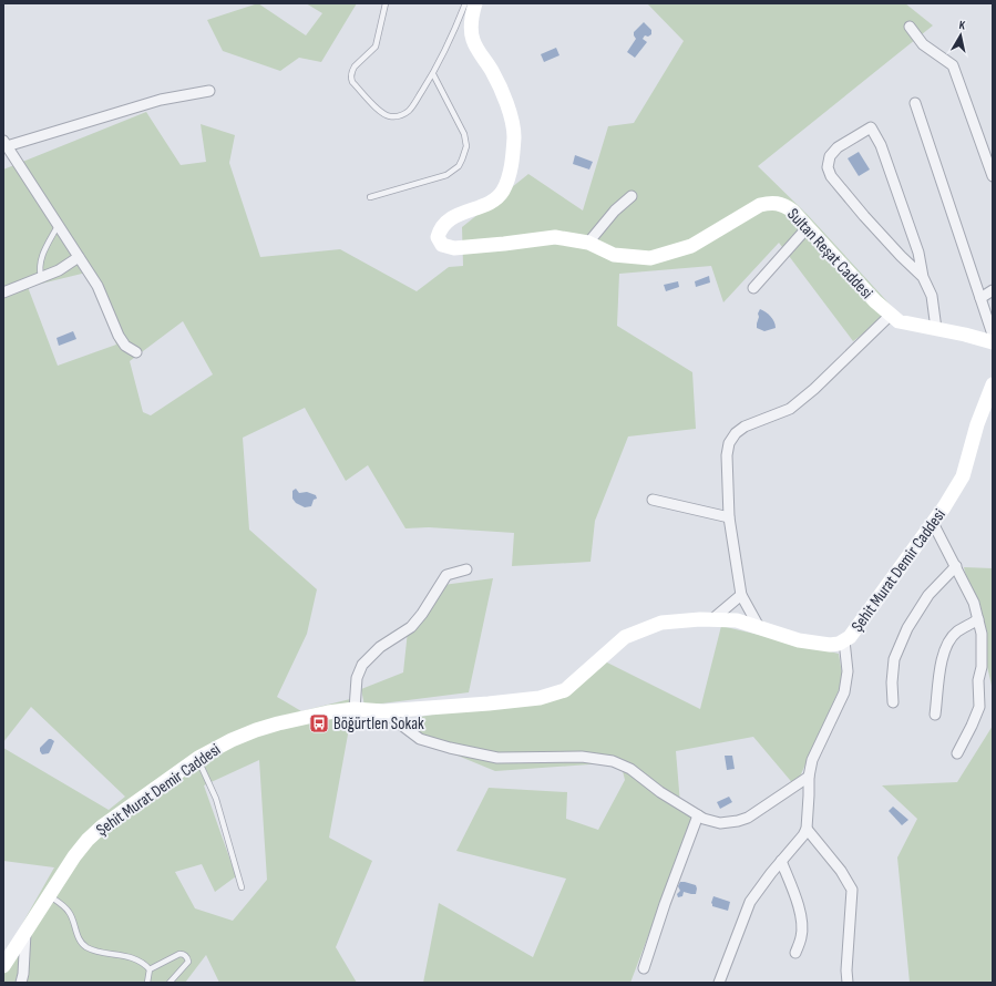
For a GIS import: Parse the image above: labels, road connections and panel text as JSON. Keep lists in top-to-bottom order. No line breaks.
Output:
{"streets":{"street":["Sultan Reşat Caddesi","Şehit Murat Demir Caddesi"]},"places":{"bus stop":["Böğürtlen Sokak"]},"north":"top"}
